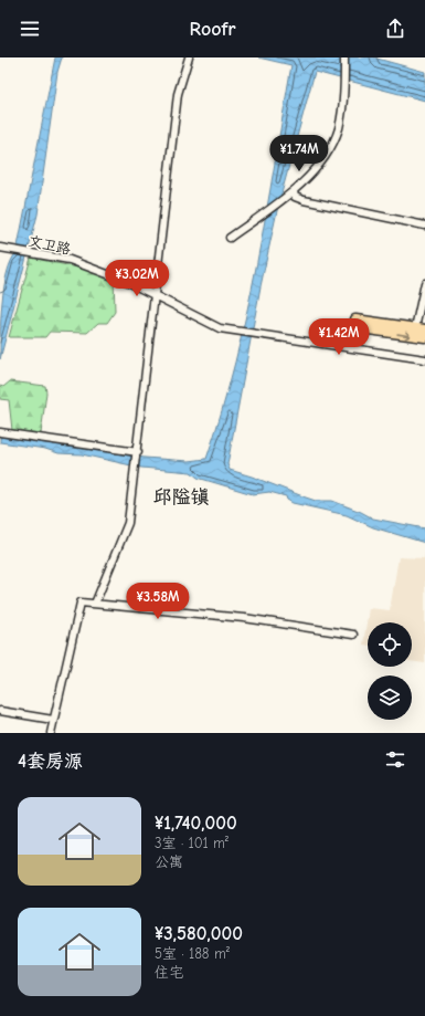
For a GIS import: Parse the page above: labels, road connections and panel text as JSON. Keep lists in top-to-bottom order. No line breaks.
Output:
{"streets":{"street":["文卫路"]},"districts":["邱隘镇"],"page":{"header":"Roofr","price":["¥1.74M","¥3.02M","¥1.42M","¥3.58M"],"heading":"4套房源","list":[{"name":"¥1,740,000","note":"3室 · 101 m² · 公寓"},{"name":"¥3,580,000","note":"5室 · 188 m² · 住宅"}]}}
